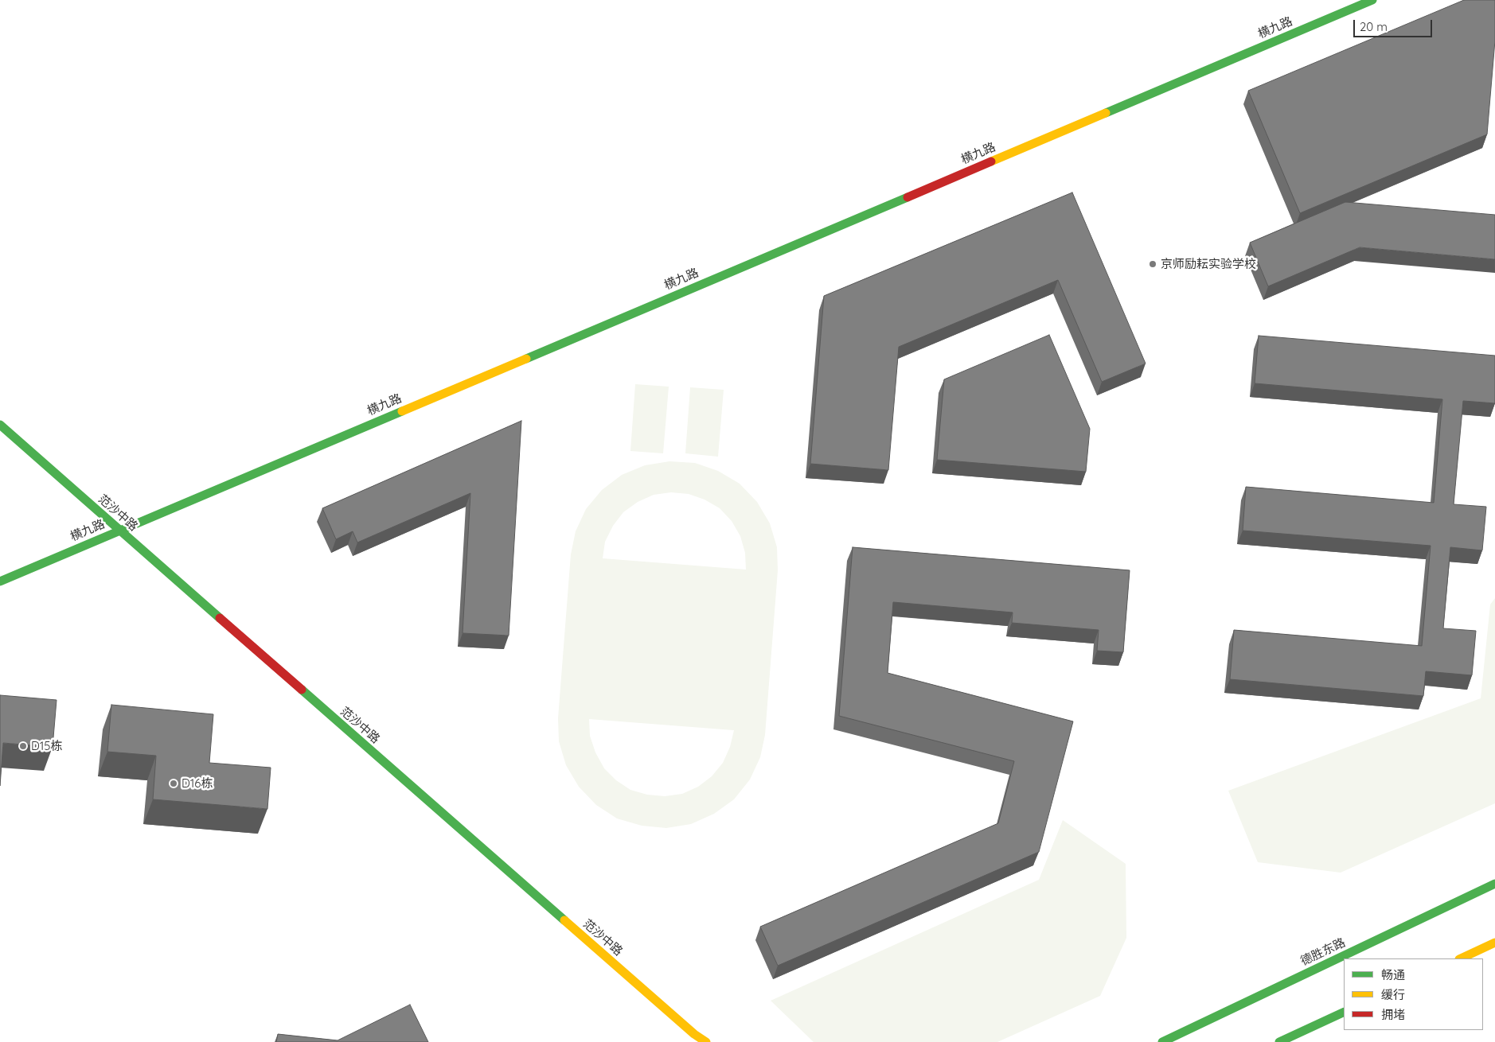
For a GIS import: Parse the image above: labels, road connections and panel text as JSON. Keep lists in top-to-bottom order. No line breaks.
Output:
{"streets":{"street":["横九路","范沙中路","德胜东路"]},"crossings":[["横九路","范沙中路"]],"places":["京师励耘实验学校","D15栋","D16栋"],"legend":["畅通","缓行","拥堵"],"scale_bar":"20 m"}
